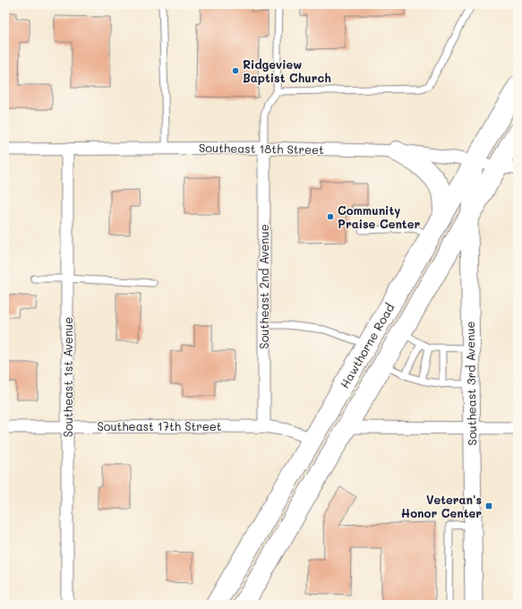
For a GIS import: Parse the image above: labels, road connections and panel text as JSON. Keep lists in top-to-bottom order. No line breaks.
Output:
{"streets":{"highway":["Hawthorne Road"],"street":["Southeast 18th Street","Southeast 2nd Avenue","Southeast 1st Avenue","Southeast 3rd Avenue","Southeast 17th Street"]},"crossings":[["Southeast 18th Street","Southeast 2nd Avenue"],["Southeast 18th Street","Hawthorne Road"],["Southeast 18th Street","Southeast 1st Avenue"],["Southeast 18th Street","Southeast 3rd Avenue"],["Southeast 2nd Avenue","Southeast 17th Street"],["Hawthorne Road","Southeast 3rd Avenue"],["Hawthorne Road","Southeast 17th Street"],["Southeast 1st Avenue","Southeast 17th Street"]],"places":{"other":["Ridgeview Baptist Church","Community Praise Center"],"transit":["Veteran's Honor Center"]}}
